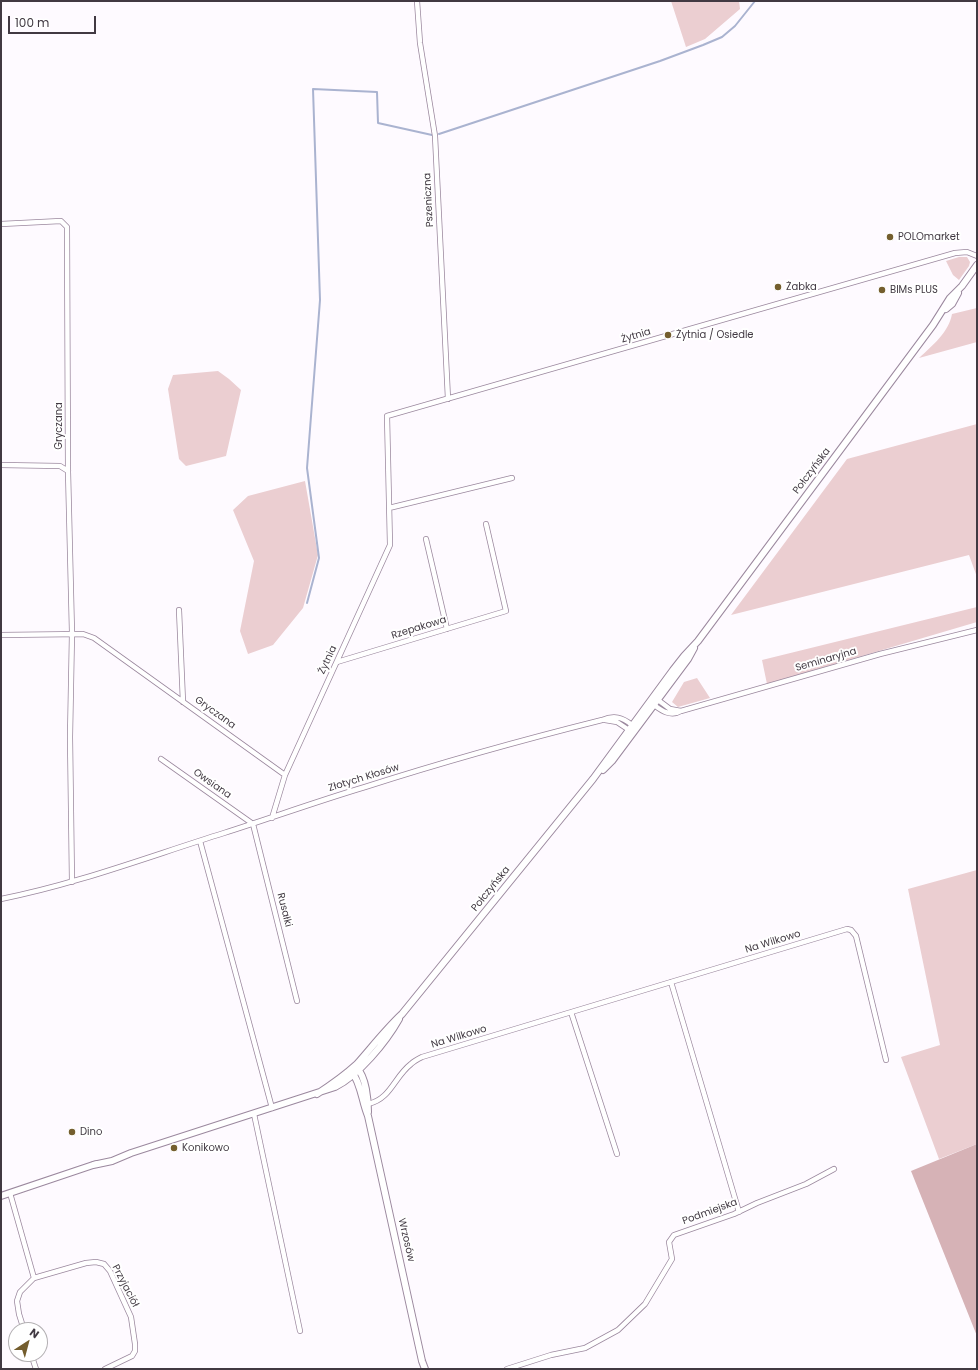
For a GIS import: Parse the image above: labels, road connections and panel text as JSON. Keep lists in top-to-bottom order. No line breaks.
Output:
{"streets":{"main road":["Połczyńska","Wrzosów"],"street":["Pszeniczna","Żytnia","Gryczana","Rzepakowa","Seminaryjna","Złotych Kłosów","Owsiana","Rusałki","Na Wilkowo","Podmiejska","Przyjaciół"]},"crossings":[["Pszeniczna","Żytnia"],["Żytnia","Gryczana"],["Żytnia","Rzepakowa"],["Żytnia","Złotych Kłosów"],["Gryczana","Złotych Kłosów"],["Połczyńska","Seminaryjna"],["Połczyńska","Złotych Kłosów"],["Połczyńska","Wrzosów"],["Złotych Kłosów","Owsiana"],["Złotych Kłosów","Rusałki"],["Owsiana","Rusałki"],["Na Wilkowo","Wrzosów"]],"places":["POLOmarket","Żabka","BIMs PLUS","Żytnia / Osiedle","Dino","Konikowo"],"scale_bar":"100 m","north":"top right"}
